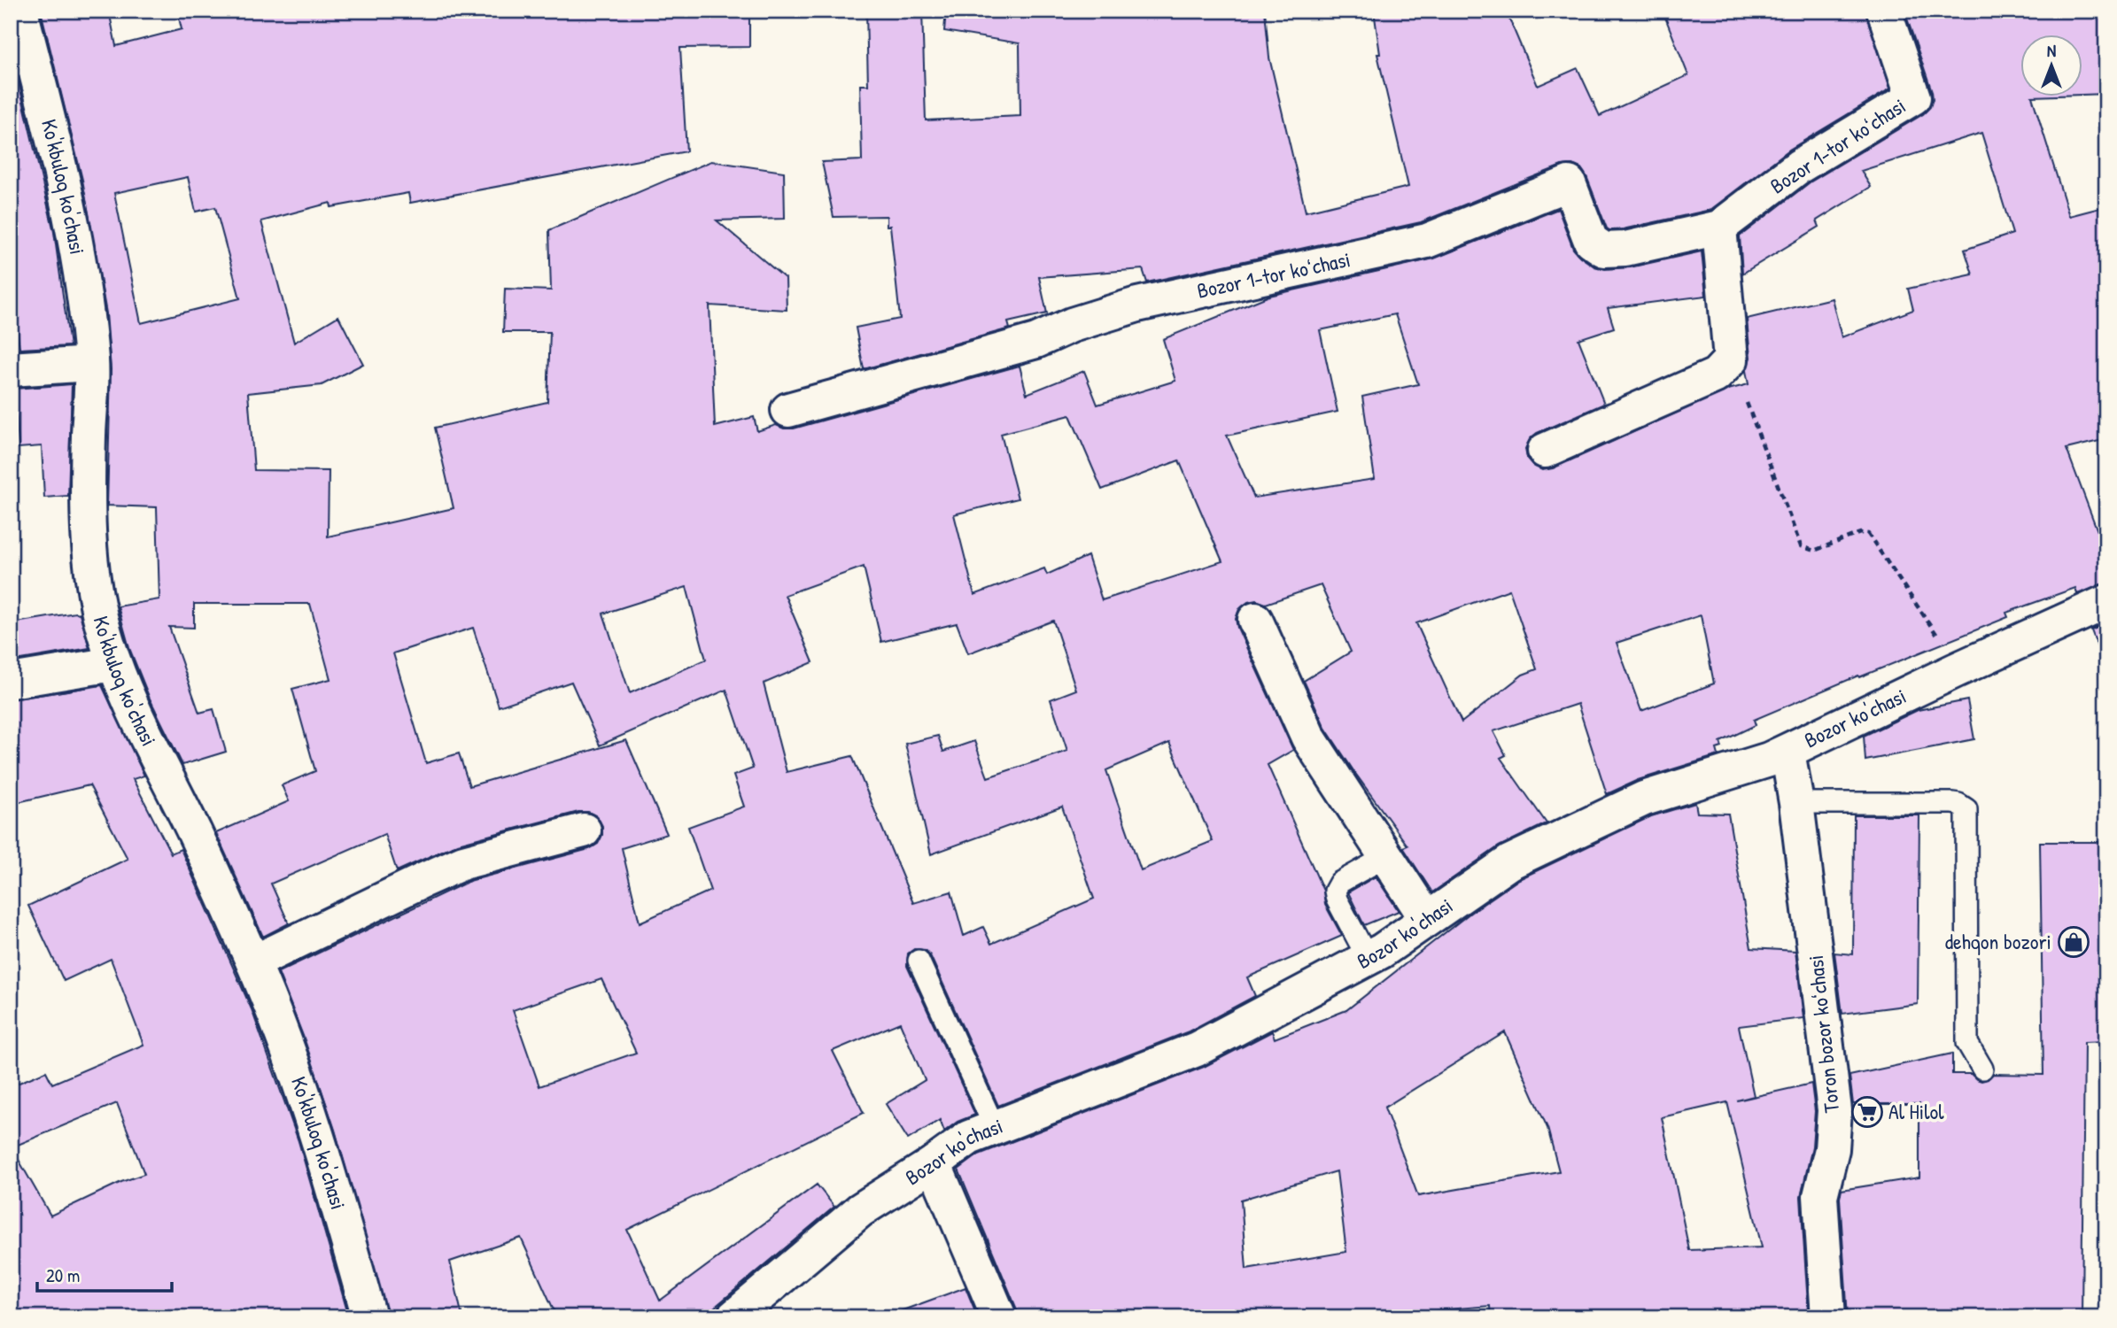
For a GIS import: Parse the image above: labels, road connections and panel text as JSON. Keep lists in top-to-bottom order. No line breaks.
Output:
{"streets":{"street":["Bozor 1-tor koʻchasi","Ko'kbuloq ko'chasi","Bozor ko'chasi","Toron bozor koʻchasi"]},"crossings":[["Bozor ko'chasi","Toron bozor koʻchasi"]],"places":{"shop":["dehqon bozori"],"supermarket":["Al Hilol"]},"scale_bar":"20 m","north":"top"}
